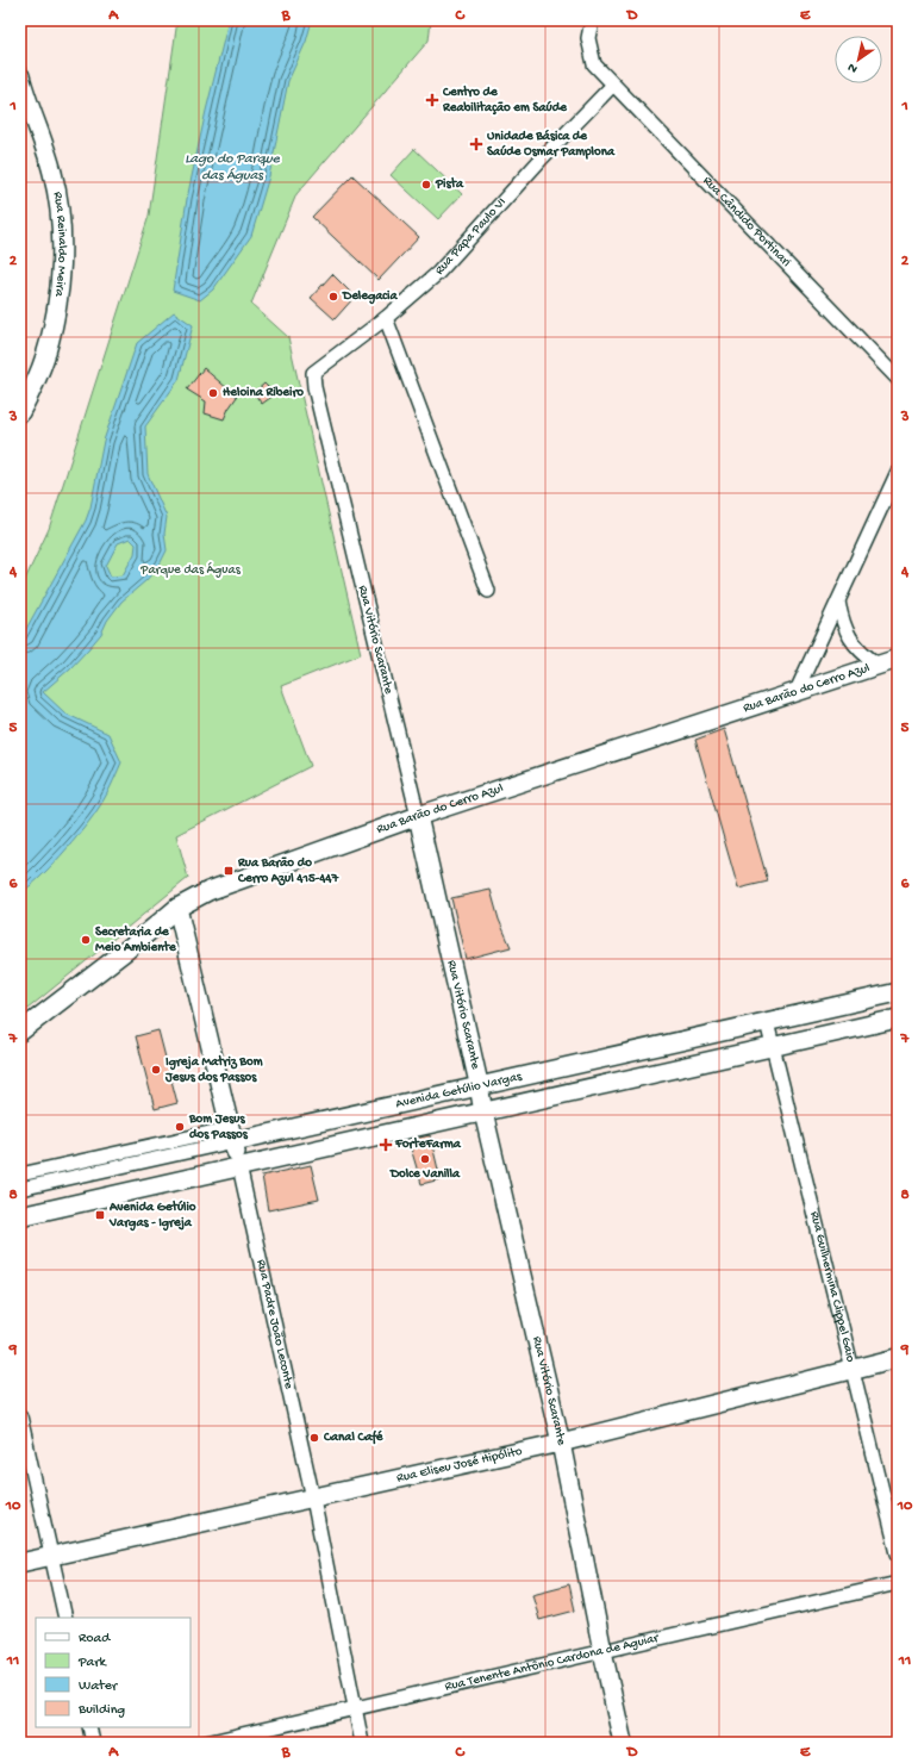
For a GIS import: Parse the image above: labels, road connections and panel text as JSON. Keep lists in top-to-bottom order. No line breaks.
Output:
{"streets":{"main road":["Rua Reinaldo Meira","Rua Vitório Scarante","Rua Barão do Cerro Azul","Avenida Getúlio Vargas","Rua Padre João Leconte","Rua Eliseu José Hipólito"],"street":["Rua Cândido Portinari","Rua Papa Paulo VI","Rua Guilhermina Clippel Gaio","Rua Tenente Antônio Cardona de Aguiar"]},"crossings":[["Rua Cândido Portinari","Rua Papa Paulo VI"],["Rua Papa Paulo VI","Rua Vitório Scarante"],["Rua Vitório Scarante","Rua Barão do Cerro Azul"],["Rua Vitório Scarante","Avenida Getúlio Vargas"],["Rua Vitório Scarante","Rua Eliseu José Hipólito"],["Rua Vitório Scarante","Rua Tenente Antônio Cardona de Aguiar"],["Rua Barão do Cerro Azul","Rua Padre João Leconte"],["Avenida Getúlio Vargas","Rua Guilhermina Clippel Gaio"],["Avenida Getúlio Vargas","Rua Padre João Leconte"],["Rua Guilhermina Clippel Gaio","Rua Eliseu José Hipólito"],["Rua Padre João Leconte","Rua Eliseu José Hipólito"],["Rua Padre João Leconte","Rua Tenente Antônio Cardona de Aguiar"]],"water":["Lago do Parque das Águas"],"parks":["Parque das Águas"],"places":{"health":["Centro de Reabilitação em Saúde","Unidade Básica de Saúde Osmar Pamplona","ForteFarma"],"other":["Pista","Delegacia","Heloina Ribeiro","Secretaria de Meio Ambiente","Igreja Matriz Bom Jesus dos Passos","Bom Jesus dos Passos","Dolce Vanilla","Canal Café"],"transit":["Rua Barão do Cerro Azul 415-447","Avenida Getúlio Vargas - Igreja"]},"legend":["Road","Park","Water","Building"],"north":"bottom left","grid":{"columns":["A","B","C","D","E"],"rows":["1","2","3","4","5","6","7","8","9","10","11"]}}
